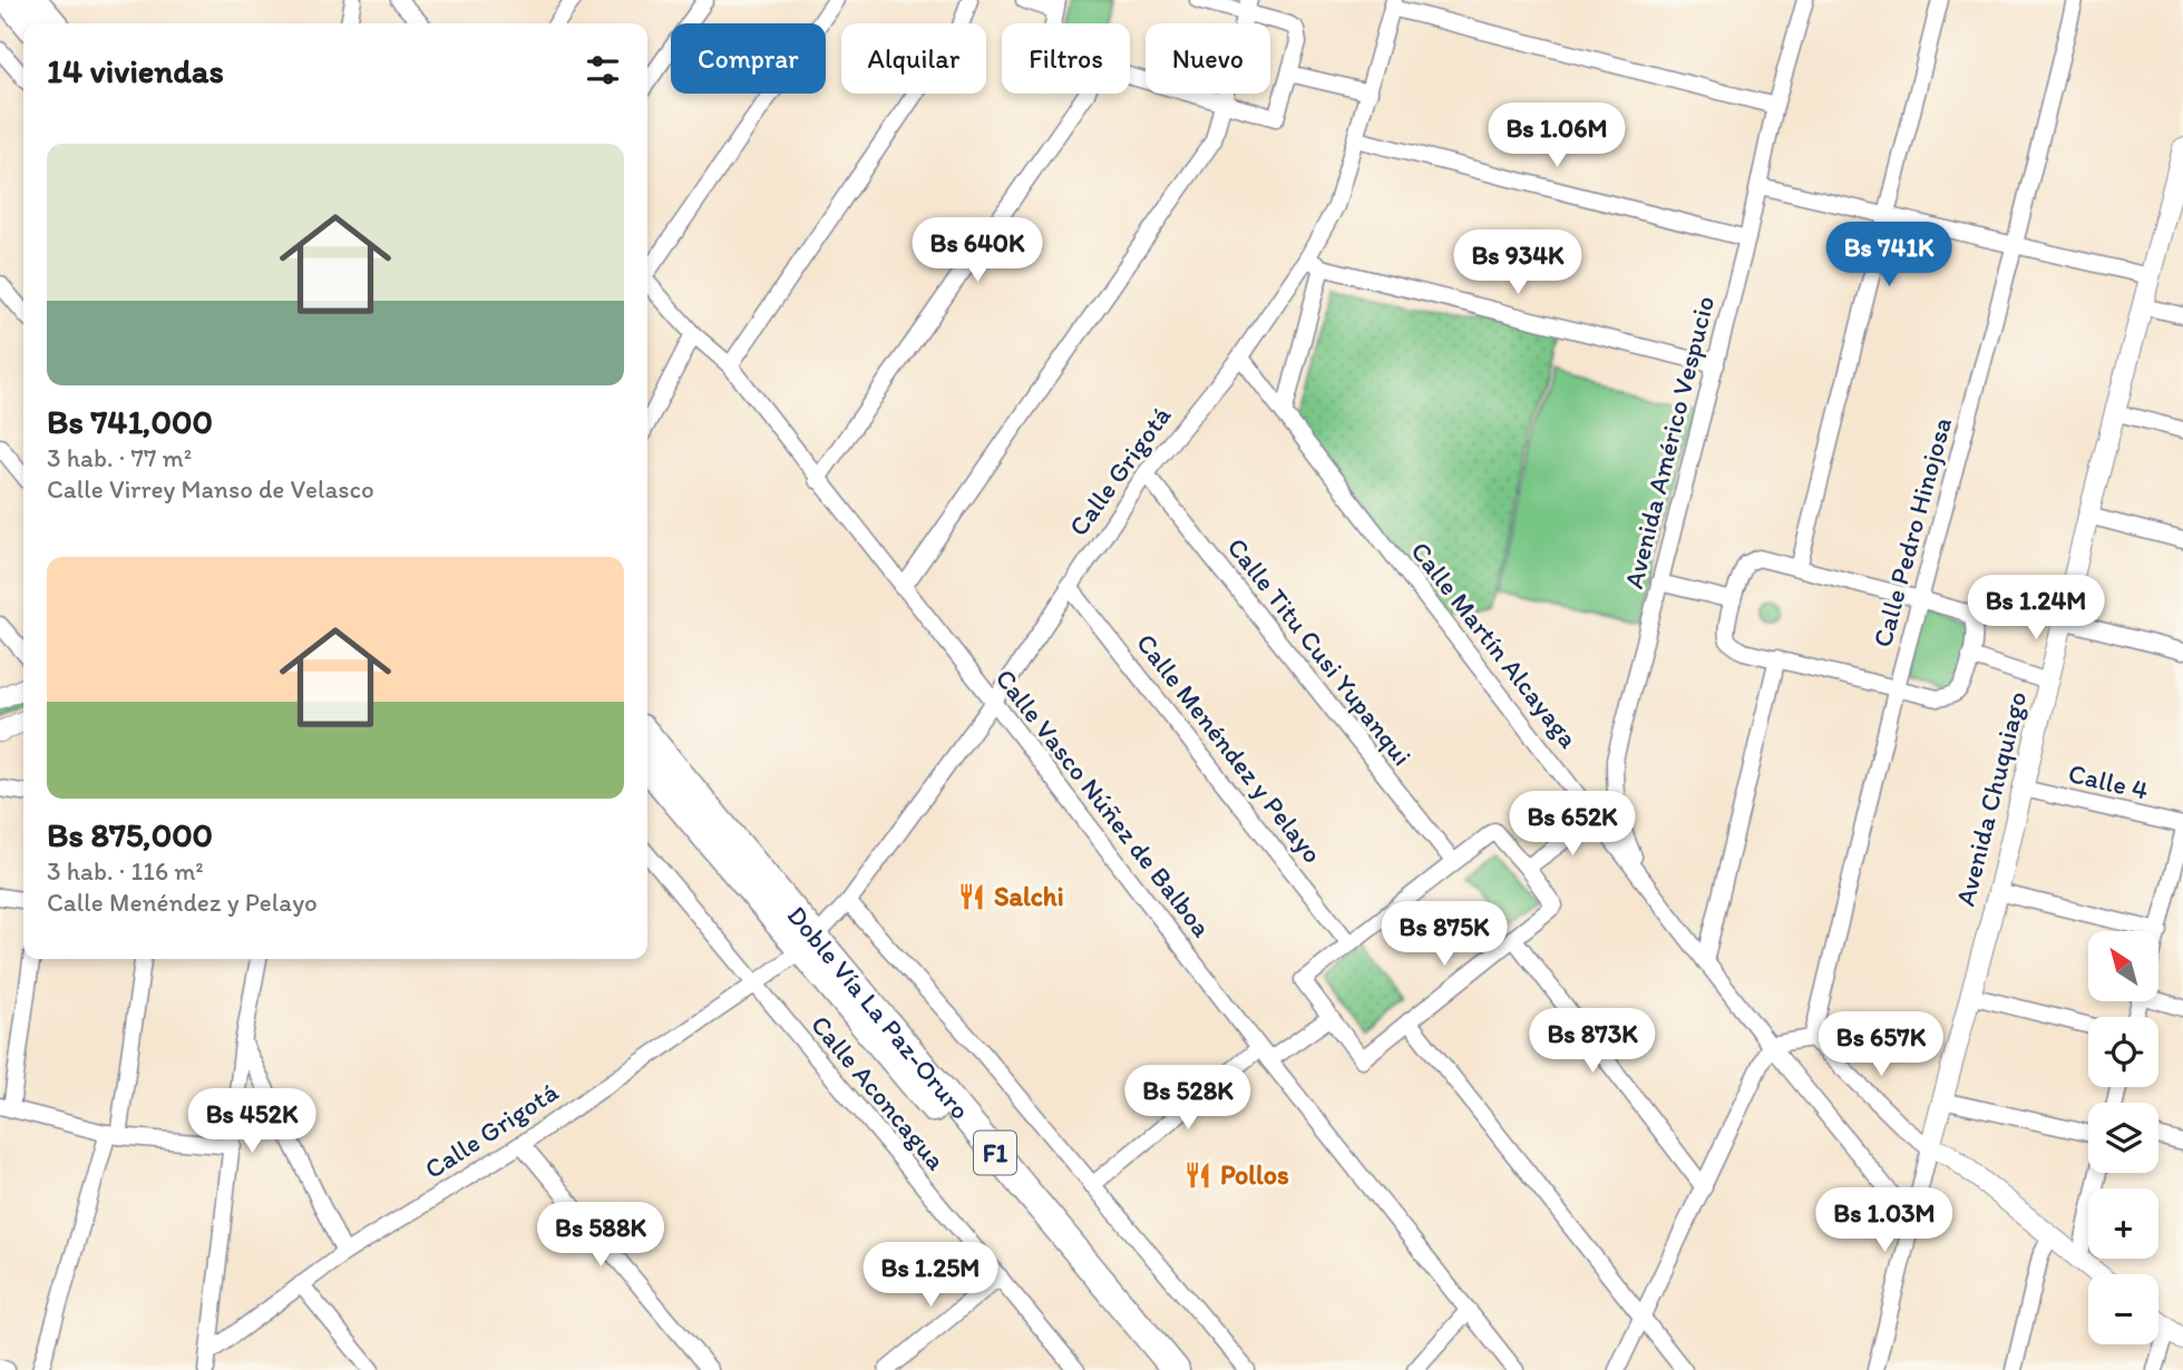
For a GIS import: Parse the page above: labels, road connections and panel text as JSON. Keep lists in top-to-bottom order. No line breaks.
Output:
{"streets":{"highway":["Doble Vía La Paz-Oruro","F1"],"street":["Avenida Américo Vespucio","Calle Grigotá","Calle Pedro Hinojosa","Calle Martín Alcayaga","Calle Titu Cusi Yupanqui","Calle Menéndez y Pelayo","Calle 4","Avenida Chuquiago","Calle Vasco Núñez de Balboa","Calle Aconcagua"]},"crossings":[["Avenida Américo Vespucio","Calle Martín Alcayaga"],["Calle Grigotá","Calle Martín Alcayaga"],["Calle Grigotá","Calle Titu Cusi Yupanqui"],["Calle Grigotá","Calle Menéndez y Pelayo"],["Calle Grigotá","Calle Vasco Núñez de Balboa"],["Calle Grigotá","Doble Vía La Paz-Oruro"],["Calle Grigotá","Calle Aconcagua"],["Calle Martín Alcayaga","Avenida Chuquiago"],["Calle 4","Avenida Chuquiago"]],"places":{"restaurant":["Salchi","Pollos"]},"north":"top left","page":{"chip":["Comprar","Alquilar","Filtros","Nuevo"],"heading":"14 viviendas","price":["Bs 1.06M","Bs 640K","Bs 741K","Bs 934K","Bs 1.24M","Bs 652K","Bs 875K","Bs 873K","Bs 657K","Bs 528K","Bs 452K","Bs 1.03M","Bs 588K","Bs 1.25M"],"list":[{"name":"Bs 741,000","note":"3 hab. · 77 m² · Calle Virrey Manso de Velasco"},{"name":"Bs 875,000","note":"3 hab. · 116 m² · Calle Menéndez y Pelayo"}],"map_buttons":["+","−"]}}
